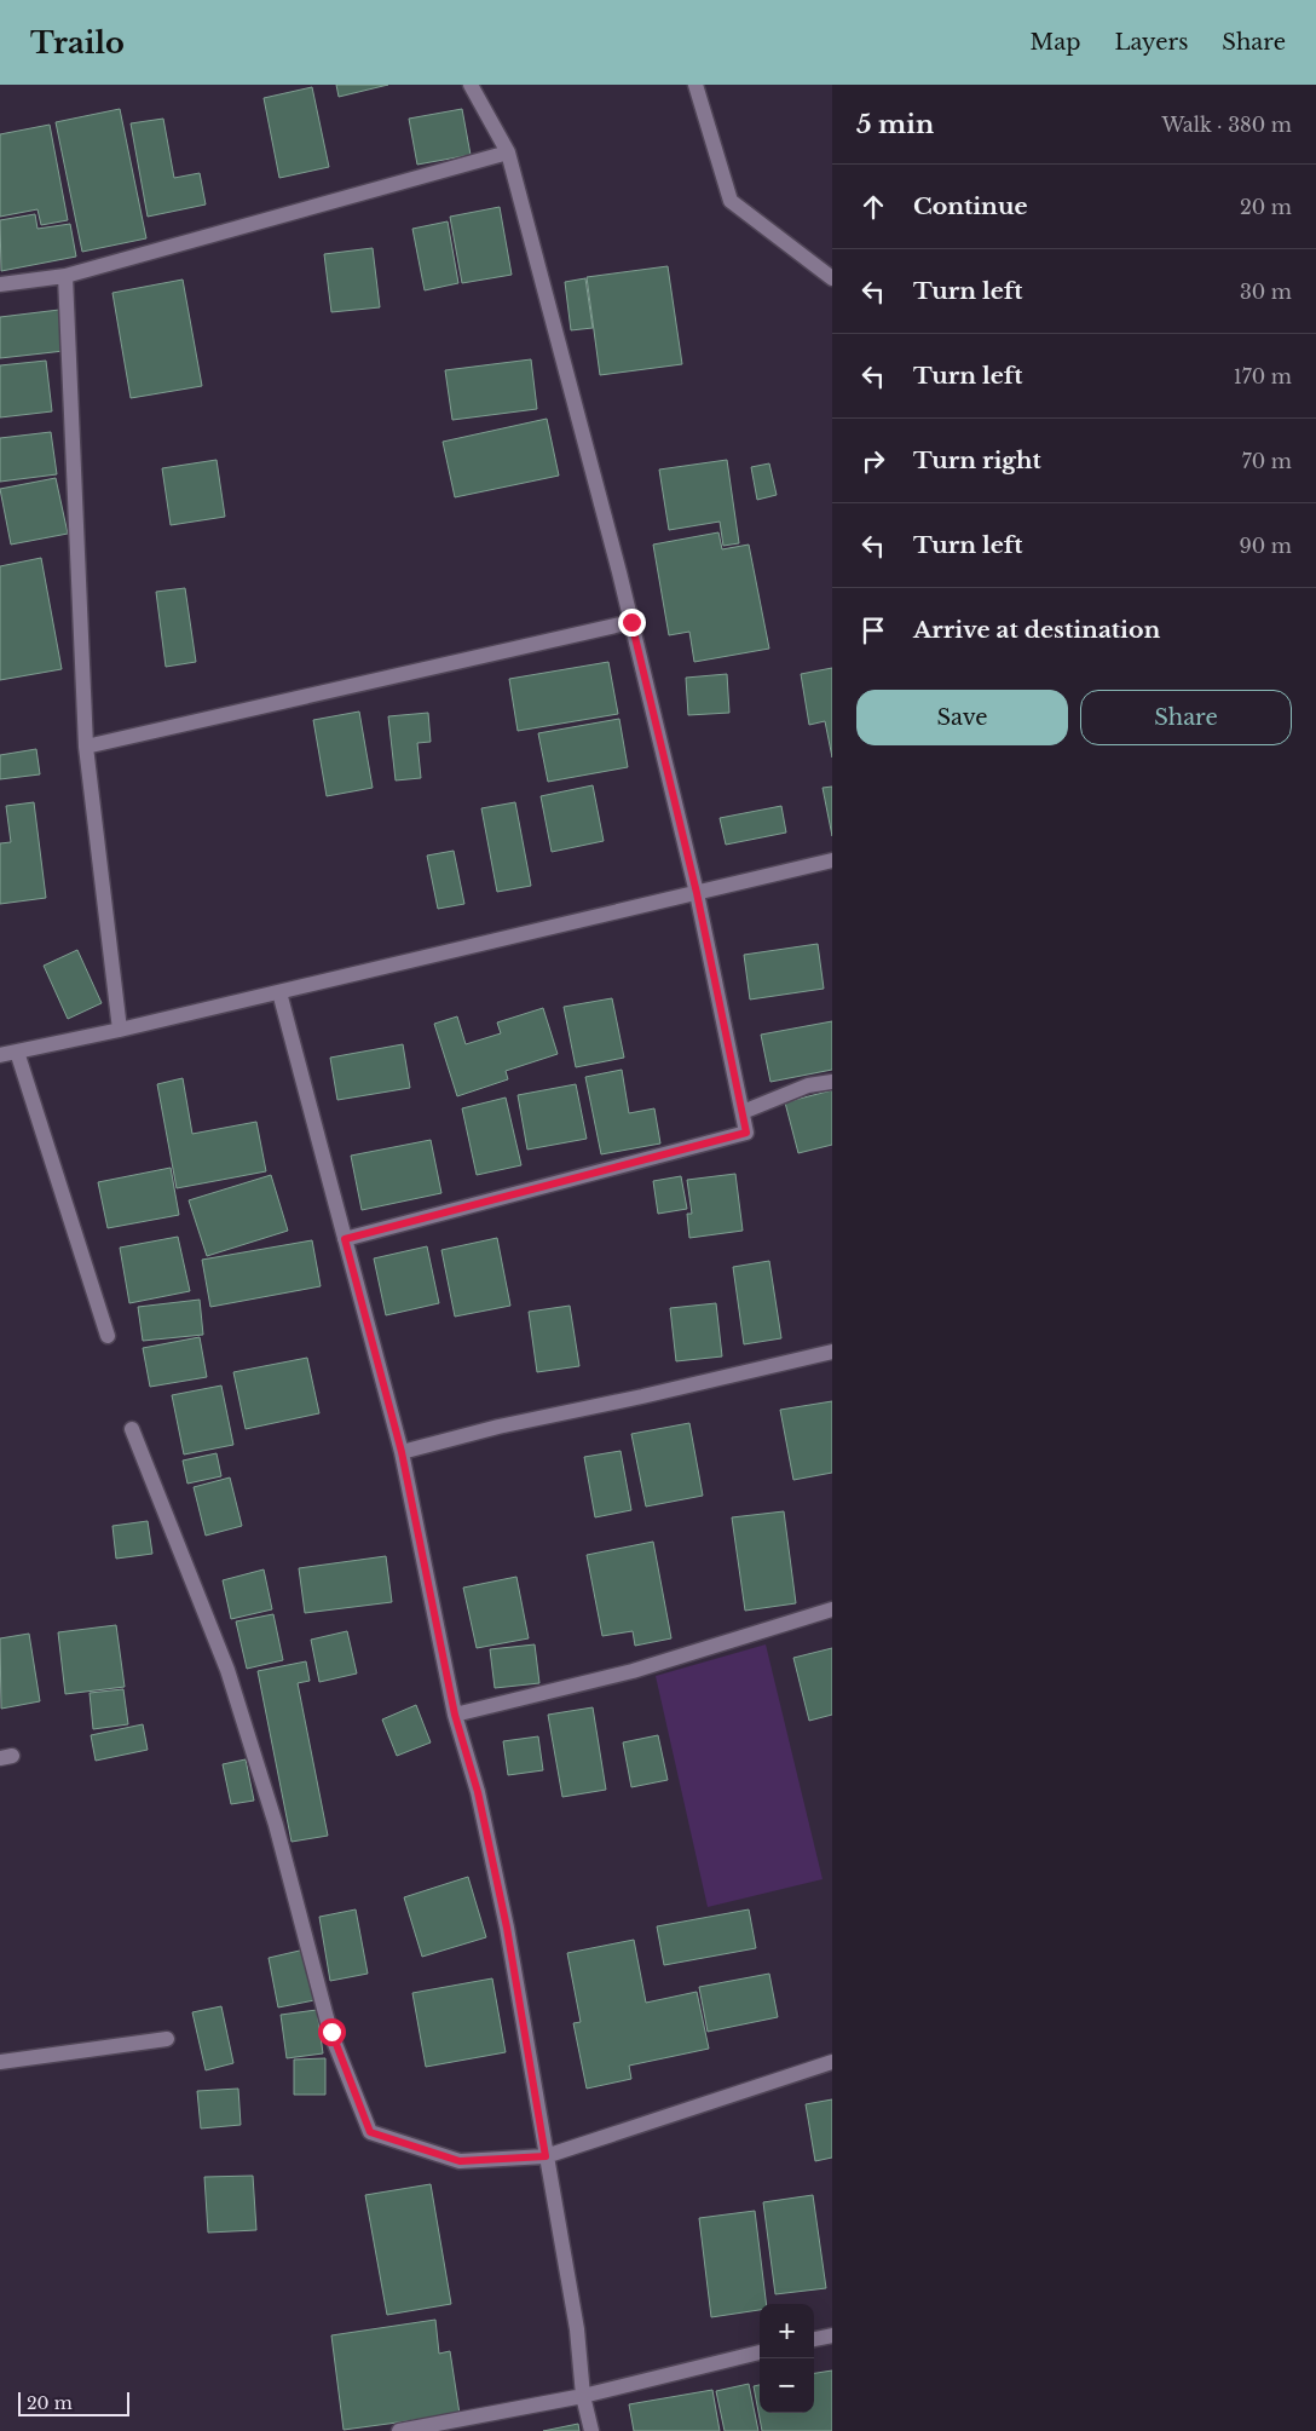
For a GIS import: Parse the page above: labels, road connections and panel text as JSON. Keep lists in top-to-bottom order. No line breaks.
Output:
{"scale_bar":"20 m","page":{"header":"Trailo","nav":["Map","Layers","Share"],"heading":["5 min","Walk · 380 m"],"list":[["Continue","20 m"],["Turn left","30 m"],["Turn left","170 m"],["Turn right","70 m"],["Turn left","90 m"],"Arrive at destination"],"buttons":["Save","Share"],"map_buttons":["+","−"],"scale":"20 m"}}
